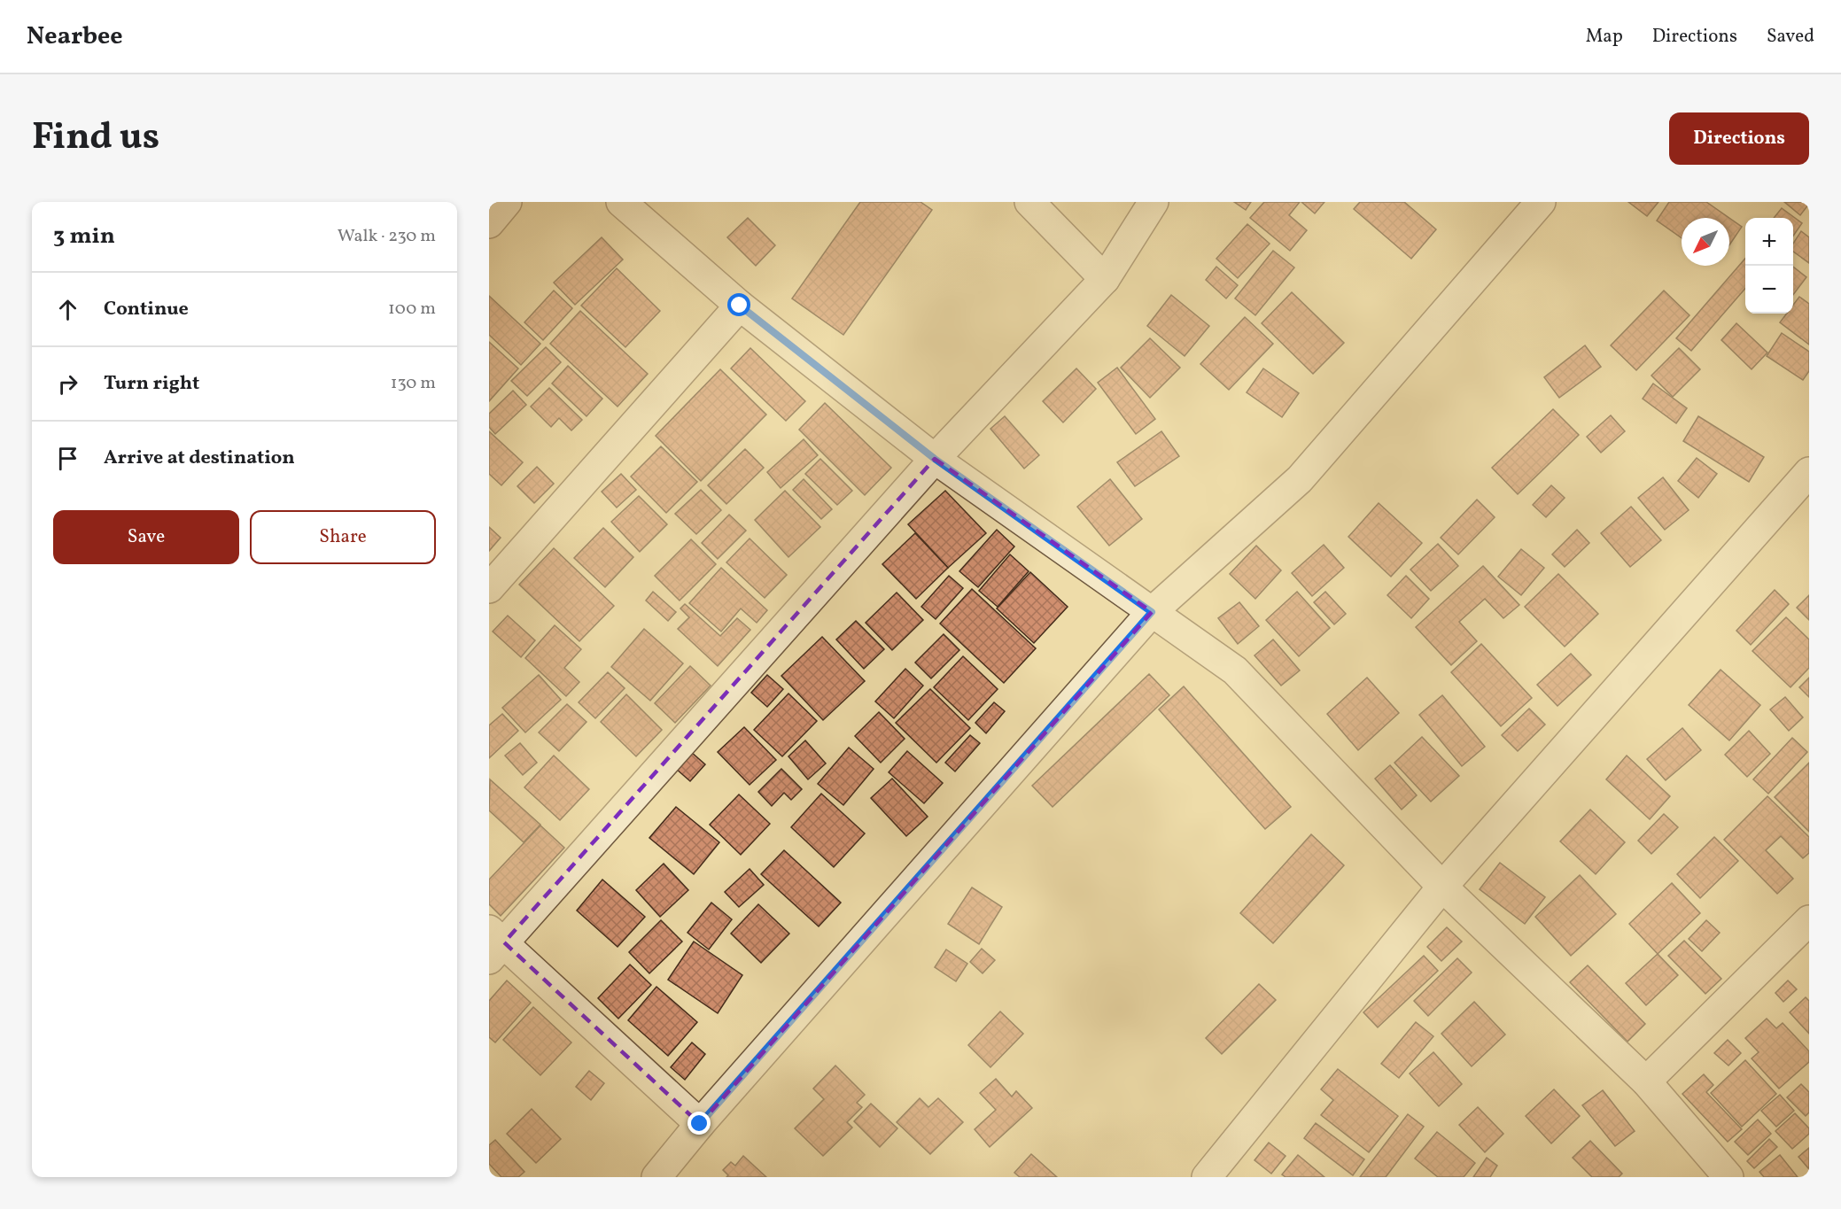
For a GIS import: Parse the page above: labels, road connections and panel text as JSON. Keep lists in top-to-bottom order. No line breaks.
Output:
{"north":"bottom left","page":{"header":"Nearbee","nav":["Map","Directions","Saved"],"title":"Find us","buttons":["Directions",["Save","Share"]],"heading":["3 min","Walk · 230 m"],"map_buttons":["+","−"],"list":[["Continue","100 m"],["Turn right","130 m"],"Arrive at destination"]}}
